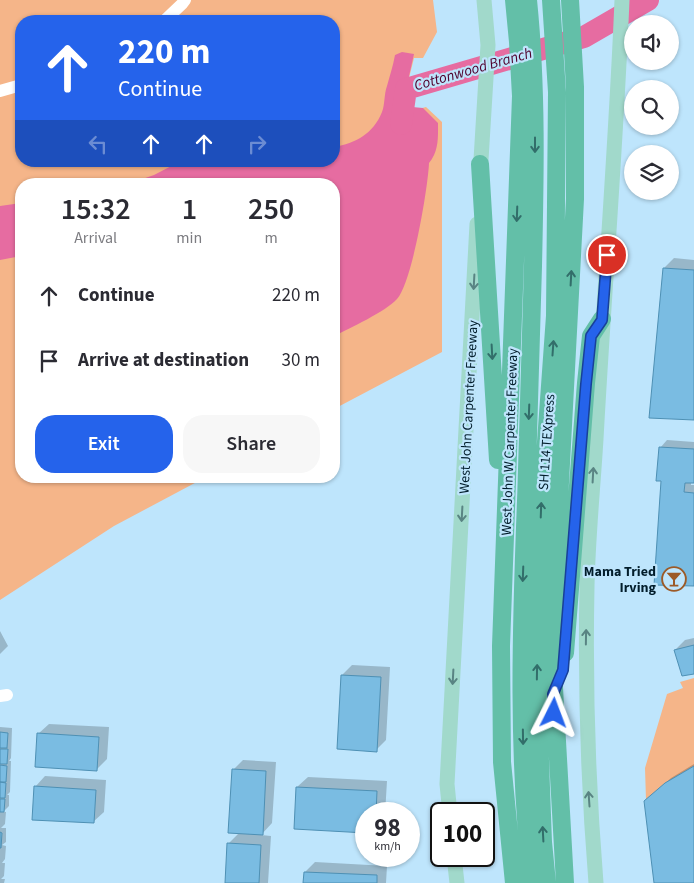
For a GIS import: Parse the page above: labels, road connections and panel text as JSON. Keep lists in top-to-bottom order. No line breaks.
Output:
{"streets":{"highway":["West John W Carpenter Freeway","SH 114 TEXpress"],"main road":["West John Carpenter Freeway"]},"crossings":[["West John W Carpenter Freeway","SH 114 TEXpress"]],"water":["Cottonwood Branch"],"places":{"bar":["Mama Tried Irving"]},"page":{"turn":["220 m","Continue"],"eta":["15:32","Arrival","1","min","250","m"],"list":[{"name":"Continue","value":"220 m"},{"name":"Arrive at destination","value":"30 m"}],"buttons":["Exit","Share"],"speed":"98 km/h","limit":"100"}}
